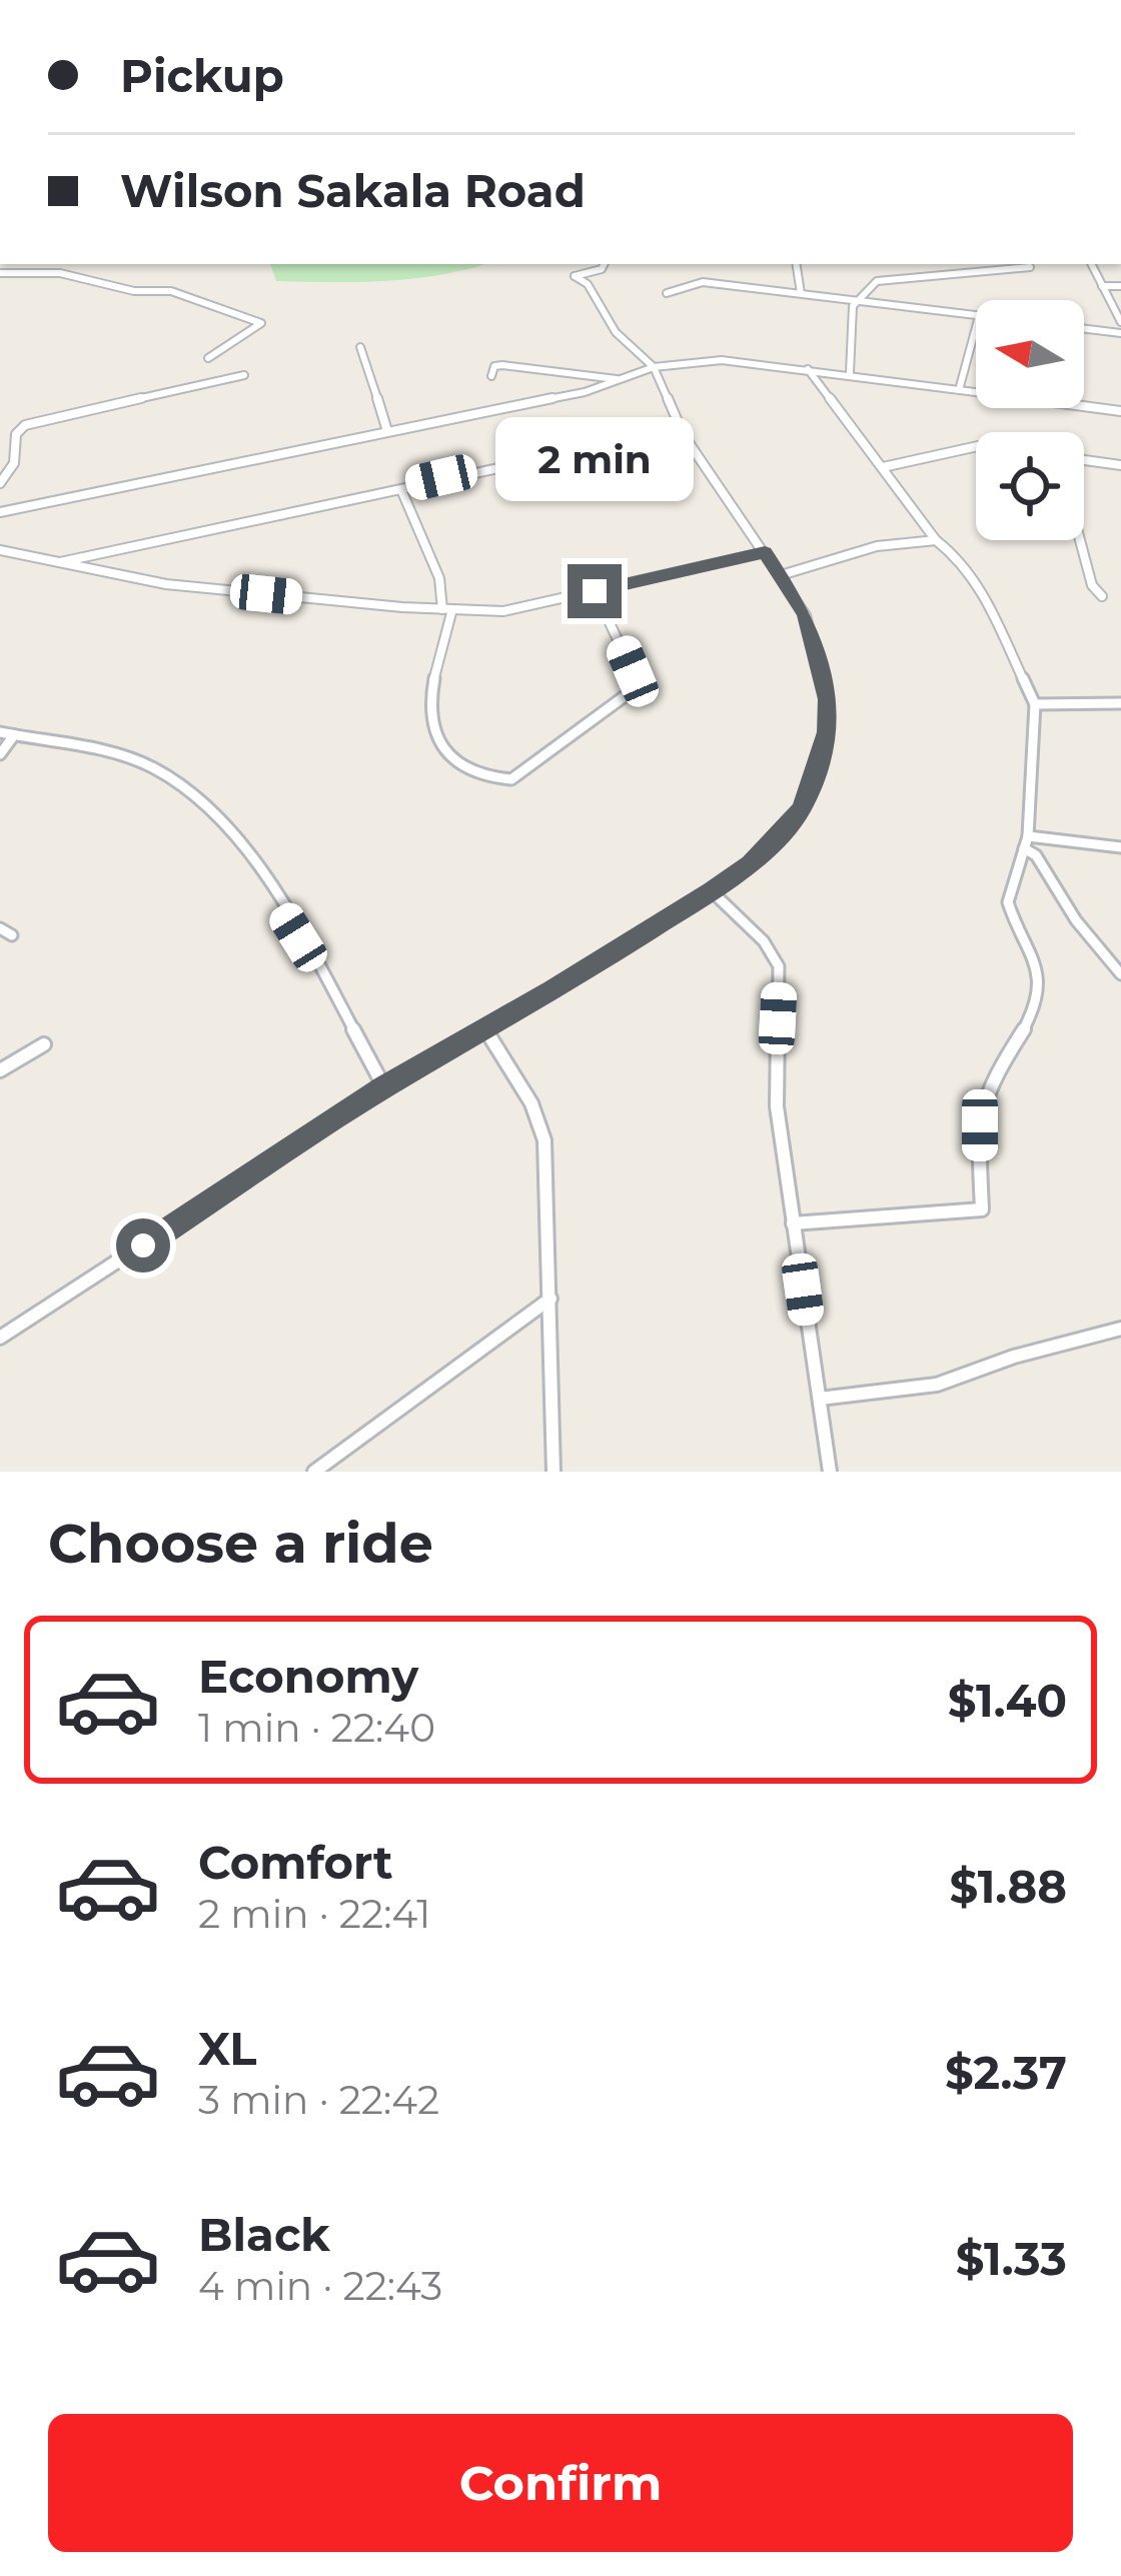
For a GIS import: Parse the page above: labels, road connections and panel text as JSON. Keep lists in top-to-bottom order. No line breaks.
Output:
{"north":"left","page":{"banner":["Pickup","Wilson Sakala Road"],"bubble":"2 min","heading":"Choose a ride","list":[{"name":"Economy","note":"1 min · 22:40","value":"$1.40"},{"name":"Comfort","note":"2 min · 22:41","value":"$1.88"},{"name":"XL","note":"3 min · 22:42","value":"$2.37"},{"name":"Black","note":"4 min · 22:43","value":"$1.33"}],"buttons":"Confirm"}}
